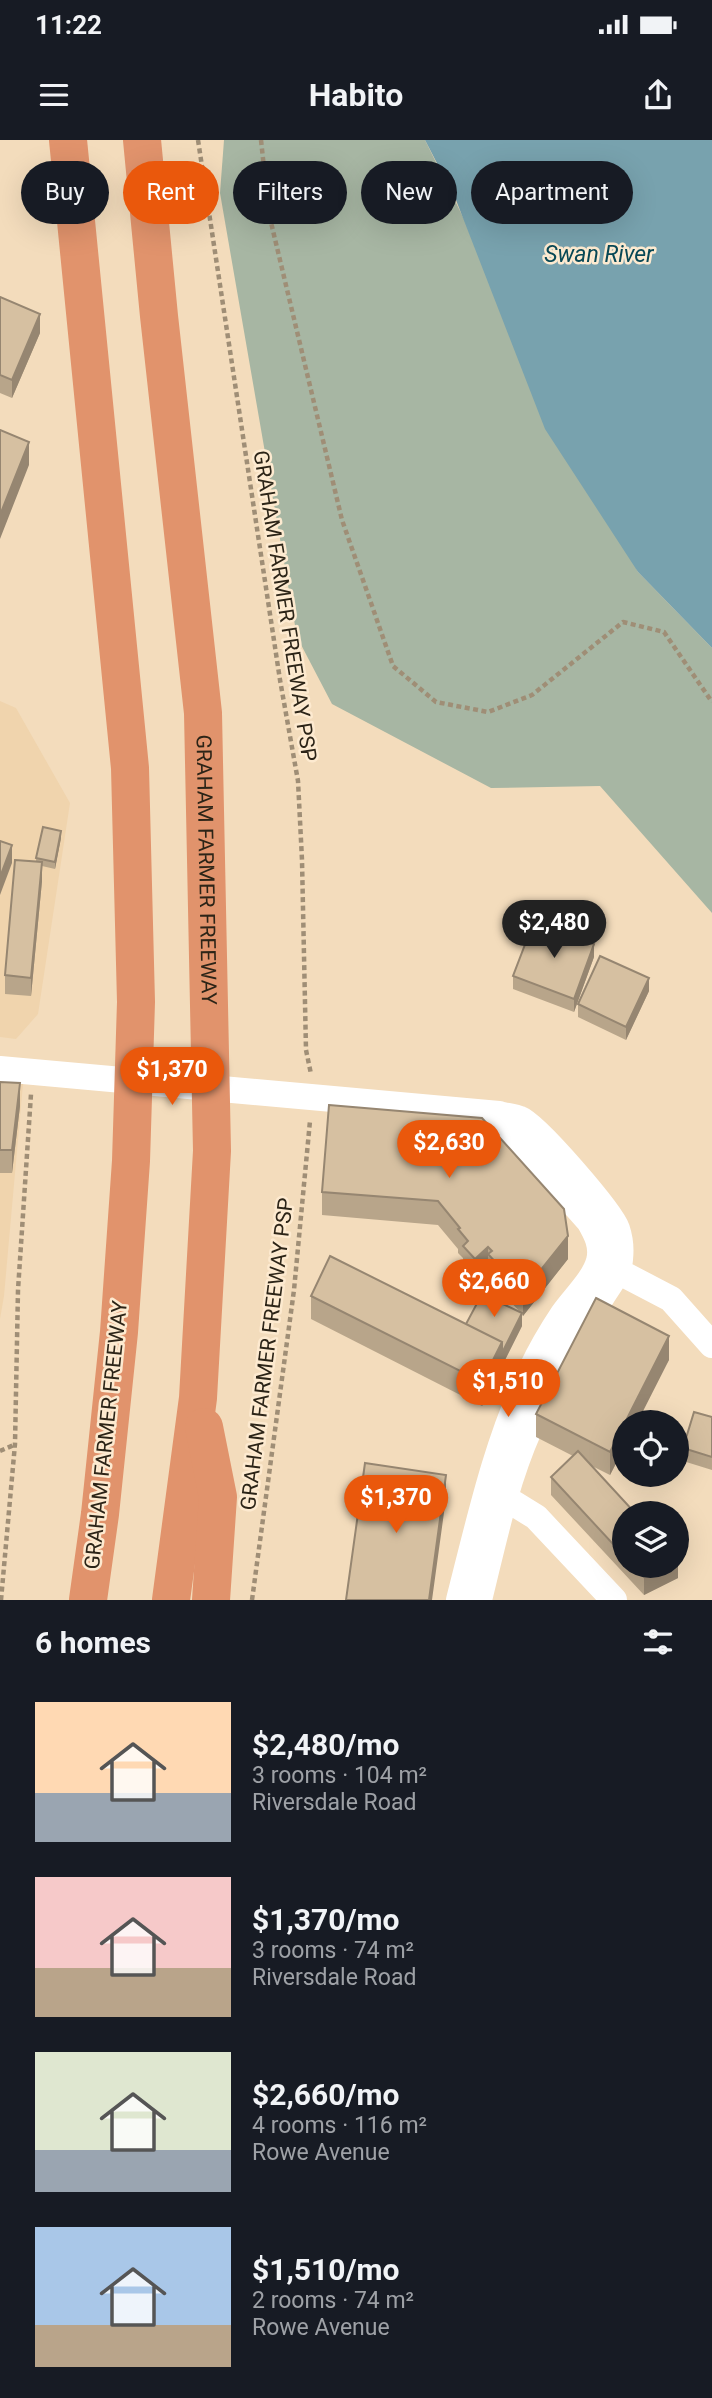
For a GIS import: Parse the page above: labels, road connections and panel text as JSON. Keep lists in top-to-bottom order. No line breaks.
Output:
{"streets":{"highway":["GRAHAM FARMER FREEWAY"],"path":["GRAHAM FARMER FREEWAY PSP"]},"water":["Swan River"],"page":{"status":"11:22","header":"Habito","chip":["Buy","Rent","Filters","New","Apartment"],"price":["$2,480","$1,370","$2,630","$2,660","$1,510","$1,370"],"heading":"6 homes","list":[{"name":"$2,480/mo","note":"3 rooms · 104 m² · Riversdale Road"},{"name":"$1,370/mo","note":"3 rooms · 74 m² · Riversdale Road"},{"name":"$2,660/mo","note":"4 rooms · 116 m² · Rowe Avenue"},{"name":"$1,510/mo","note":"2 rooms · 74 m² · Rowe Avenue"}]}}
